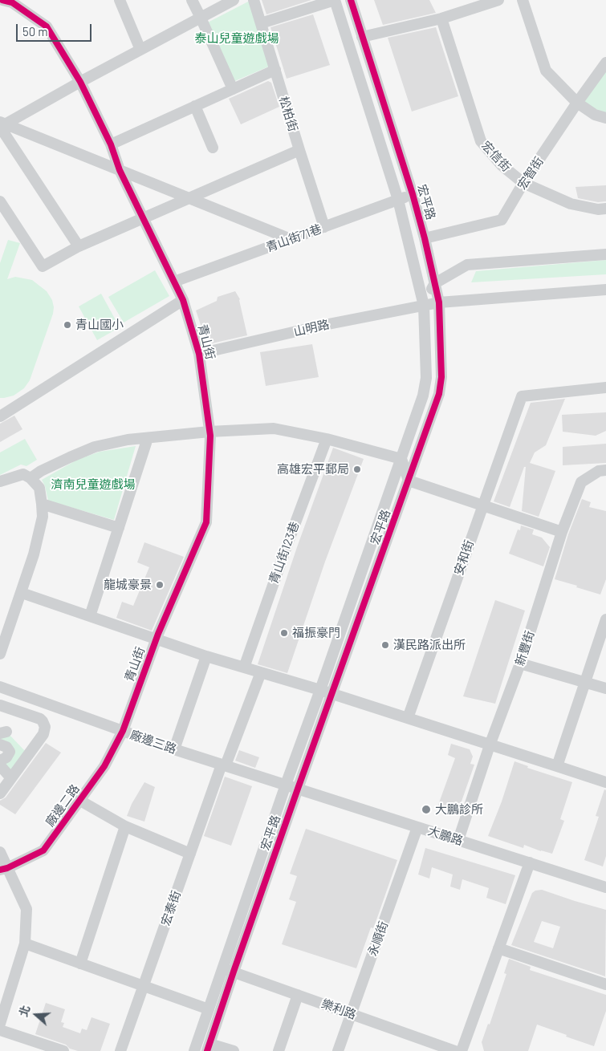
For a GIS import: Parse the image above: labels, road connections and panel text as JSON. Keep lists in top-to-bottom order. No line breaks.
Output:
{"streets":{"street":["松柏街","宏信街","宏智街","宏平路","青山街71巷","山明路","青山街","青山街123巷","安和街","新豐街","廠邊三路","廠邊二路","大鵬路","宏泰街","永順街","樂利路"]},"crossings":[["松柏街","青山街71巷"],["宏信街","宏智街"],["宏智街","宏平路"],["宏平路","青山街71巷"],["宏平路","山明路"],["宏平路","廠邊三路"],["宏平路","大鵬路"],["宏平路","樂利路"],["青山街71巷","青山街"],["山明路","青山街"],["青山街","廠邊三路"],["青山街","廠邊二路"],["新豐街","大鵬路"],["廠邊三路","廠邊二路"],["廠邊三路","大鵬路"],["廠邊三路","宏泰街"],["大鵬路","永順街"],["永順街","樂利路"]],"parks":["泰山兒童遊戲場","濟南兒童遊戲場"],"places":["青山國小","高雄宏平郵局","龍城豪景","福振豪門","漢民路派出所","大鵬診所"],"scale_bar":"50 m","north":"left"}
